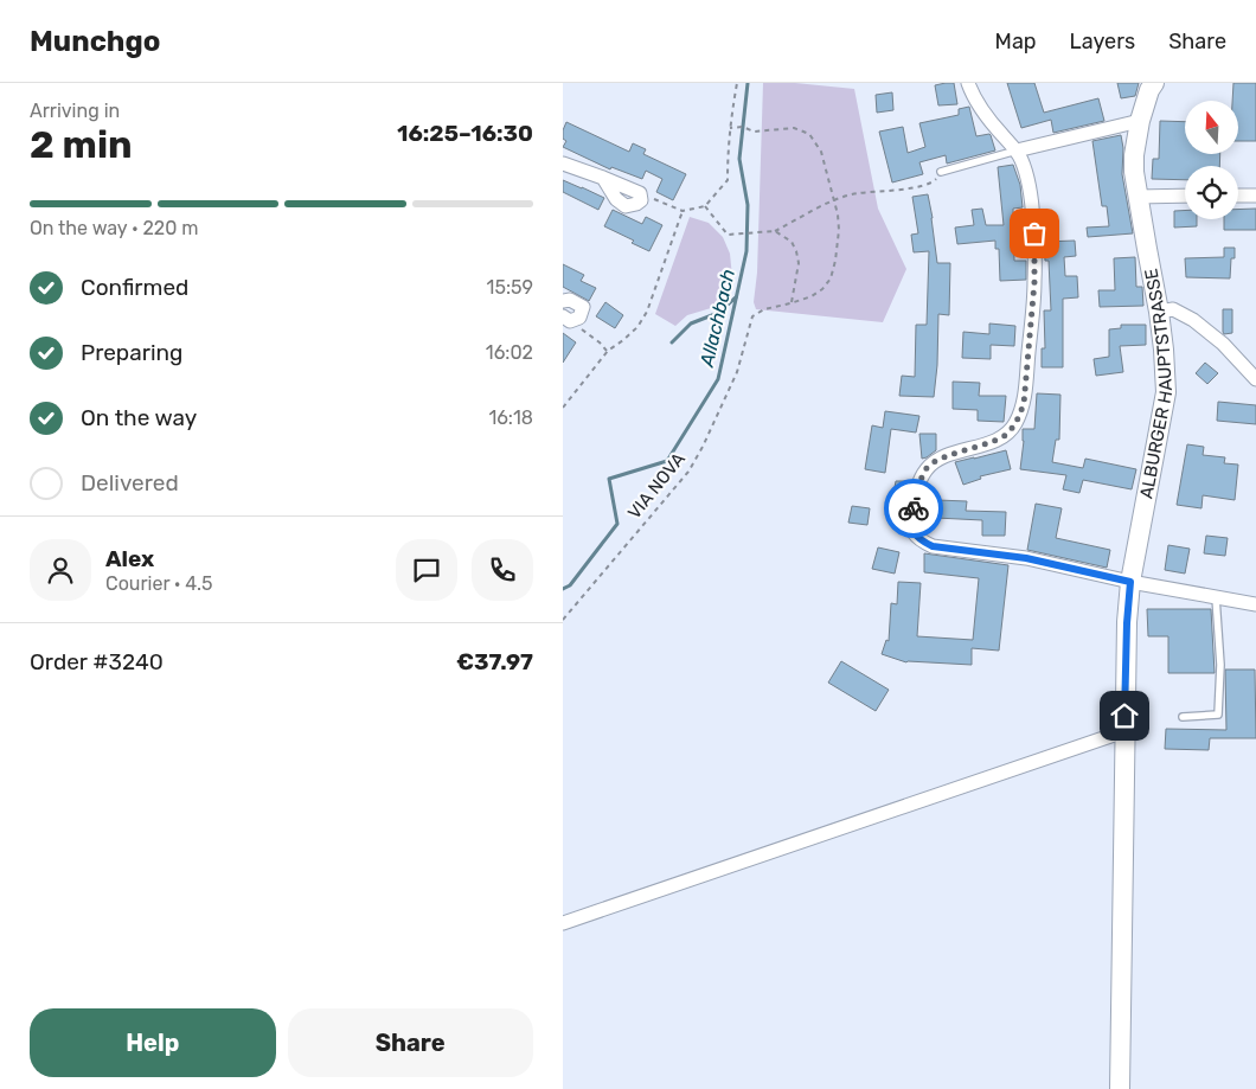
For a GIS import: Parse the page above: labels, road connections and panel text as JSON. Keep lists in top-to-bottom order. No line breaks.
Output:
{"streets":{"street":["ALBURGER HAUPTSTRASSE"],"path":["VIA NOVA"]},"water":["Allachbach"],"north":"top","page":{"header":"Munchgo","nav":["Map","Layers","Share"],"heading":["2 min","Arriving in","16:25–16:30"],"panel":["Alex","Courier · 4.5","Order #3240","€37.97"],"bar":"On the way · 220 m","list":[["Confirmed","15:59"],["Preparing","16:02"],["On the way","16:18"],"Delivered"],"buttons":["Help","Share"]}}
